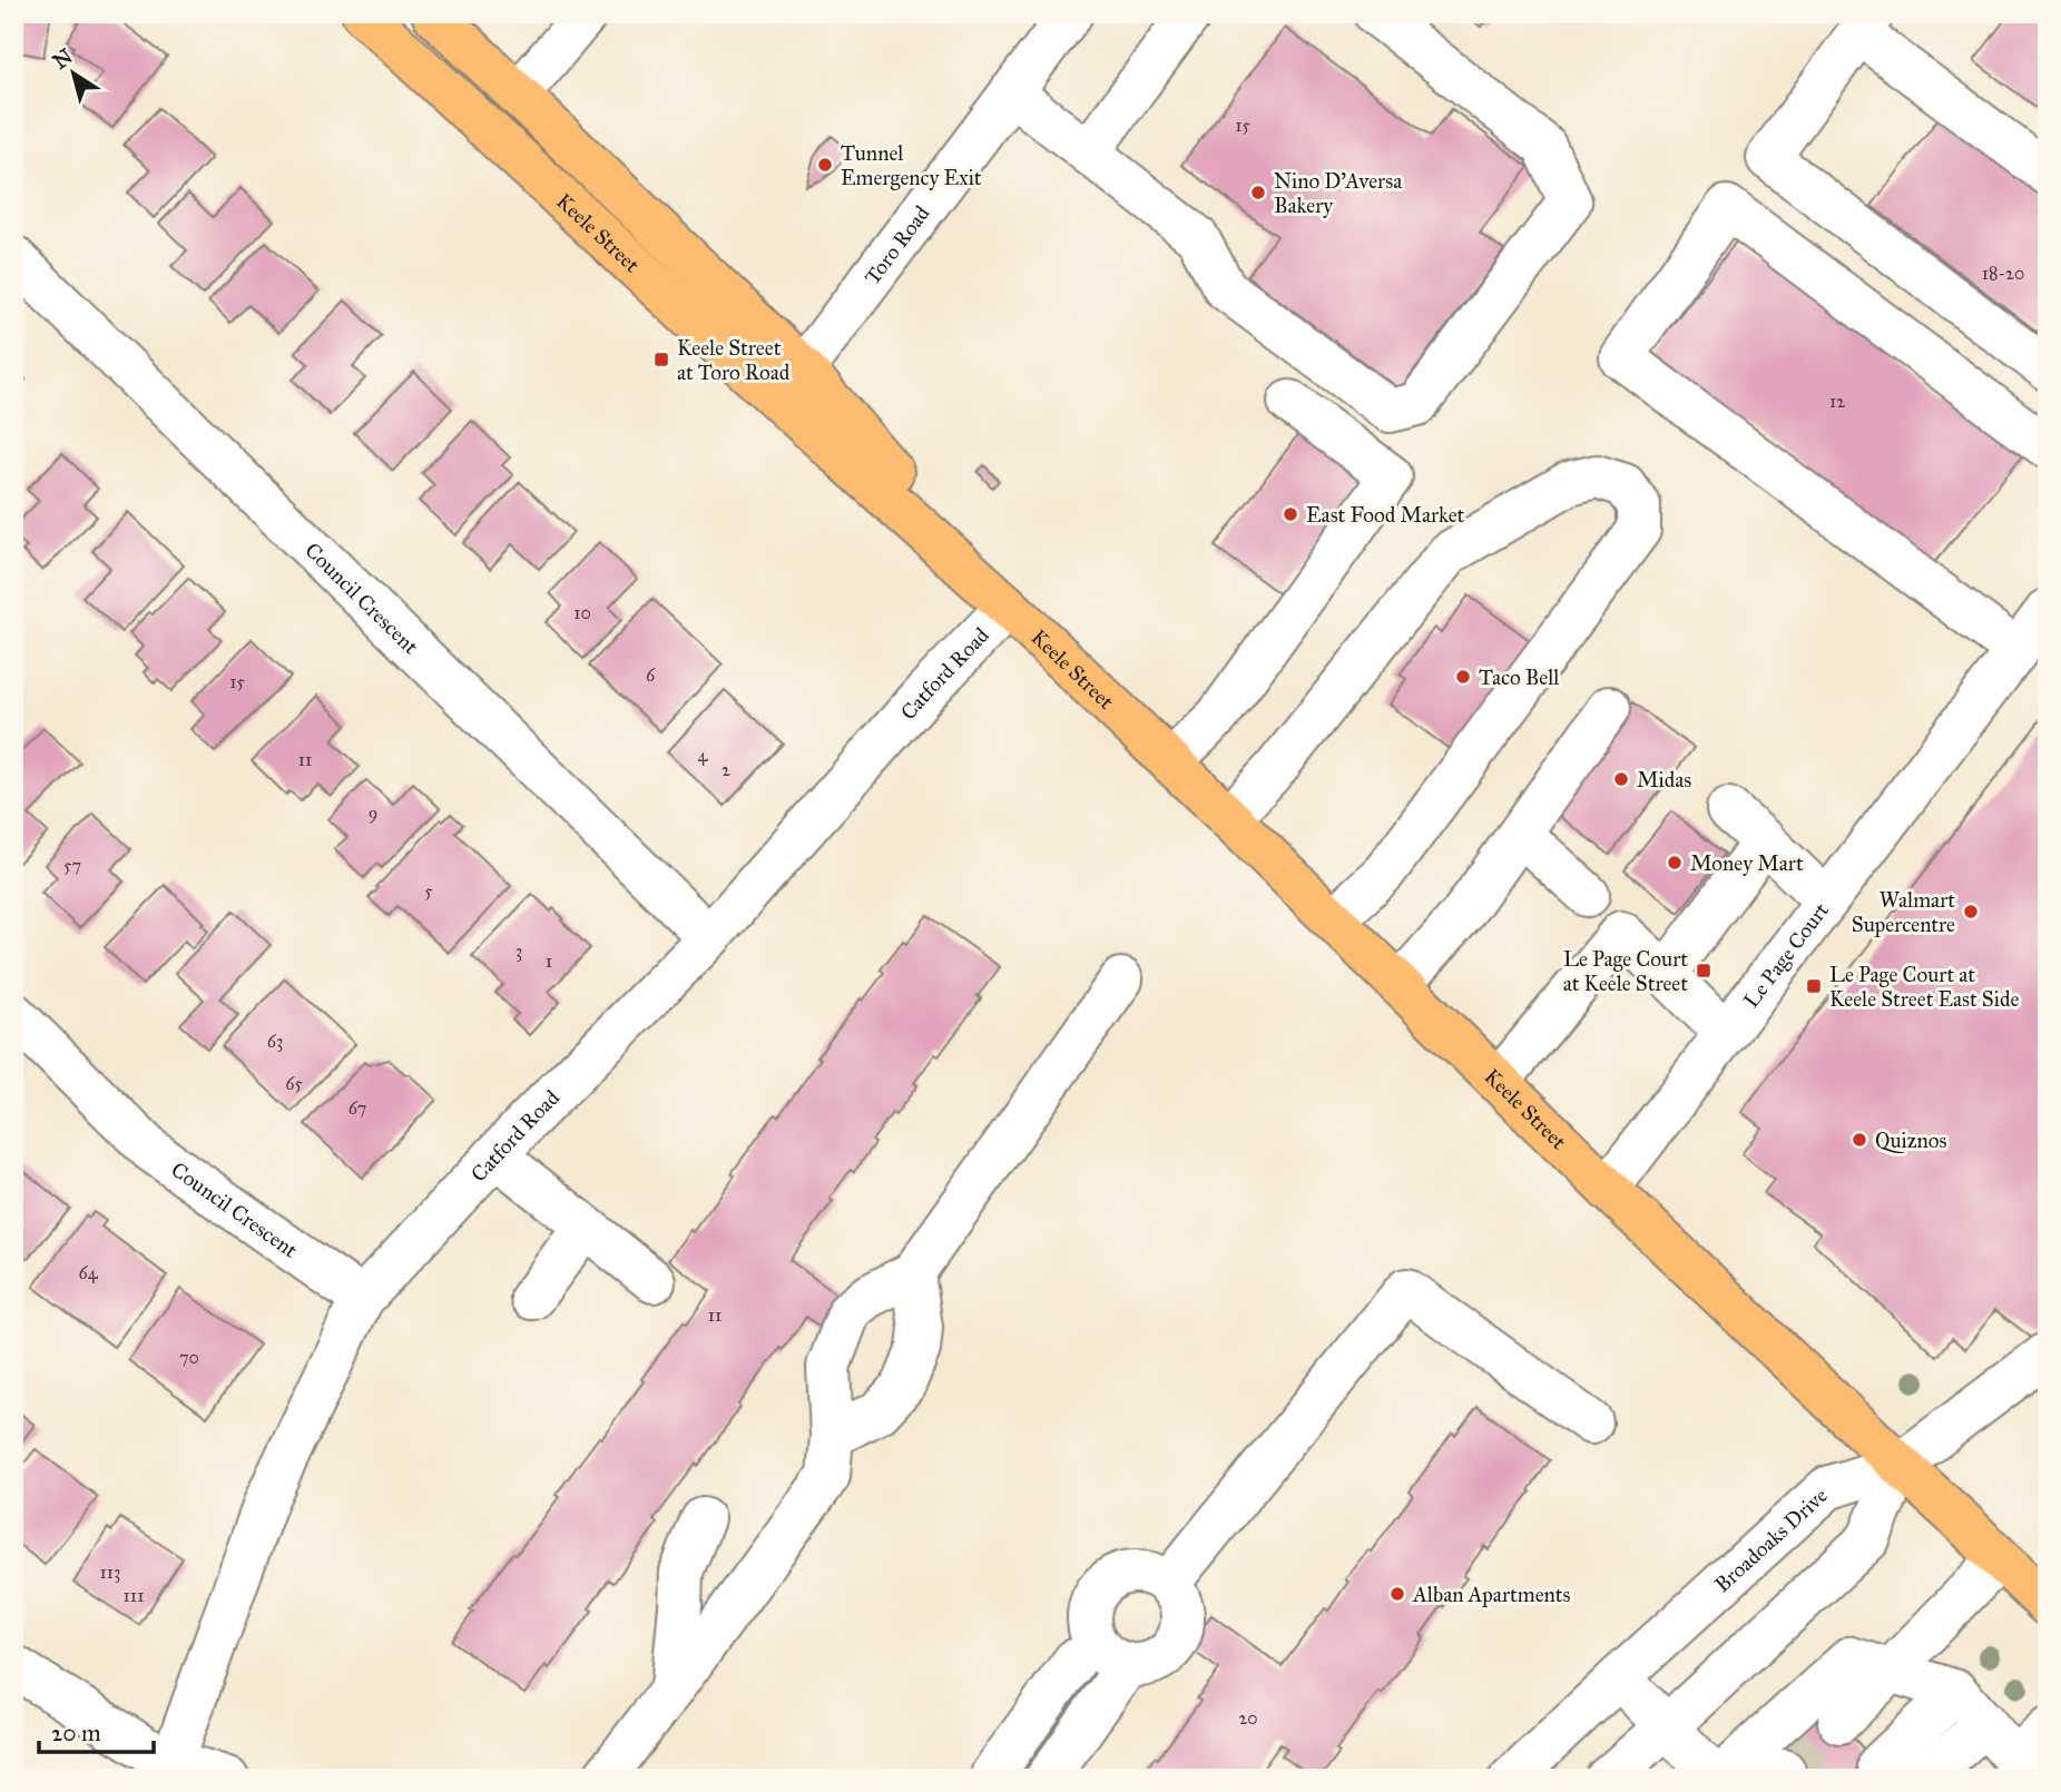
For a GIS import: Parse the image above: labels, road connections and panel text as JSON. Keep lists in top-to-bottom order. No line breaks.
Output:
{"streets":{"main road":["Keele Street"],"street":["Toro Road","Council Crescent","Catford Road","Le Page Court","Broadoaks Drive"]},"crossings":[["Keele Street","Toro Road"],["Keele Street","Catford Road"],["Keele Street","Le Page Court"],["Keele Street","Broadoaks Drive"],["Council Crescent","Catford Road"]],"places":{"other":["Tunnel Emergency Exit","Nino D'Aversa Bakery","East Food Market","Taco Bell","Midas","Money Mart","Walmart Supercentre","Quiznos","Alban Apartments"],"transit":["Keele Street at Toro Road","Le Page Court at Keele Street","Le Page Court at Keele Street East Side"]},"house_numbers":["15","18-20","12","10","6","15","4","11","2","9","57","5","3","1","63","65","67","64","11","70","113","111","20"],"scale_bar":"20 m","north":"top left"}
